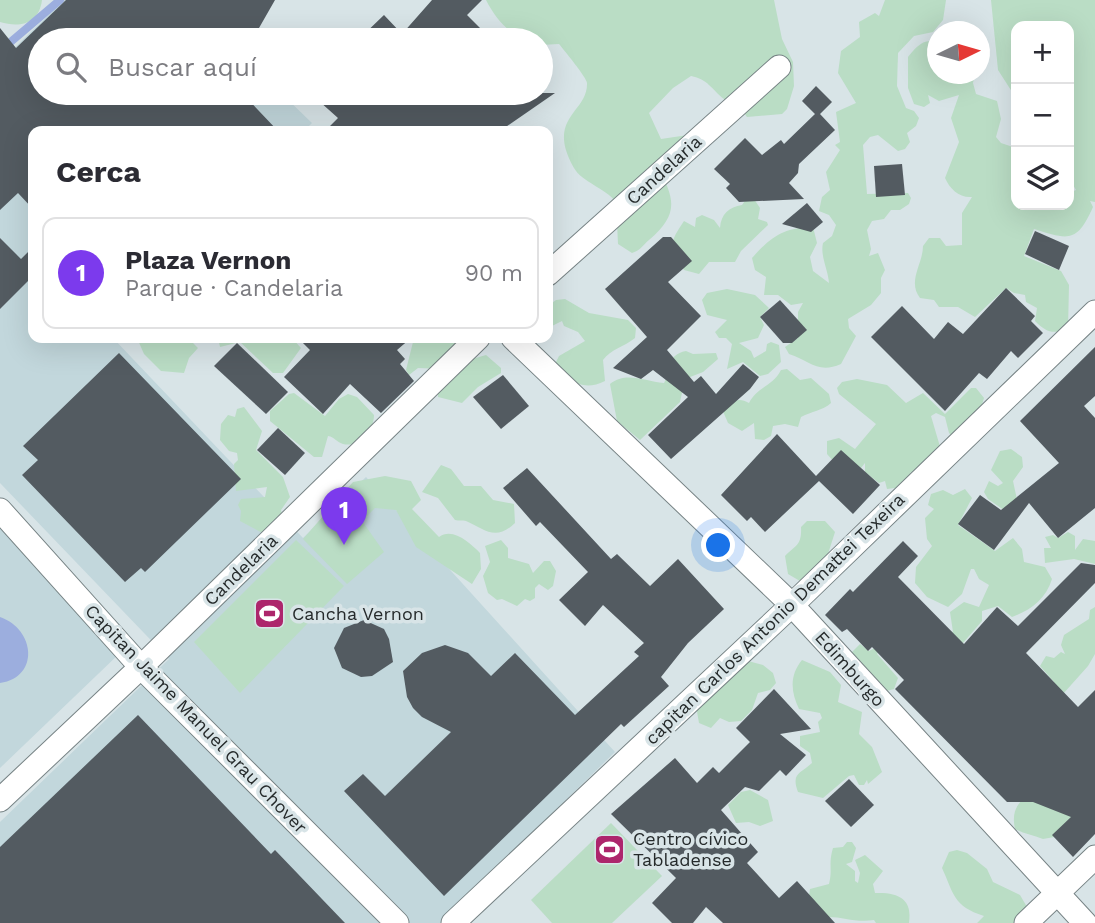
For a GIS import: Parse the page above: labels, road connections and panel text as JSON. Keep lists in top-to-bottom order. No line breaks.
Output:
{"streets":{"street":["Candelaria","capitan Carlos Antonio Demattei Texeira","Edimburgo","Capitan Jaime Manuel Grau Chover"]},"crossings":[["Candelaria","Capitan Jaime Manuel Grau Chover"],["capitan Carlos Antonio Demattei Texeira","Edimburgo"]],"places":{"sports":["Cancha Vernon","Centro cívico Tabladense"]},"north":"right","page":{"map_buttons":["+","−"],"search":"Buscar aquí","heading":"Cerca","list":[{"mark":"1","name":"Plaza Vernon","note":"Parque · Candelaria","value":"90 m"}],"pins":"1"}}
